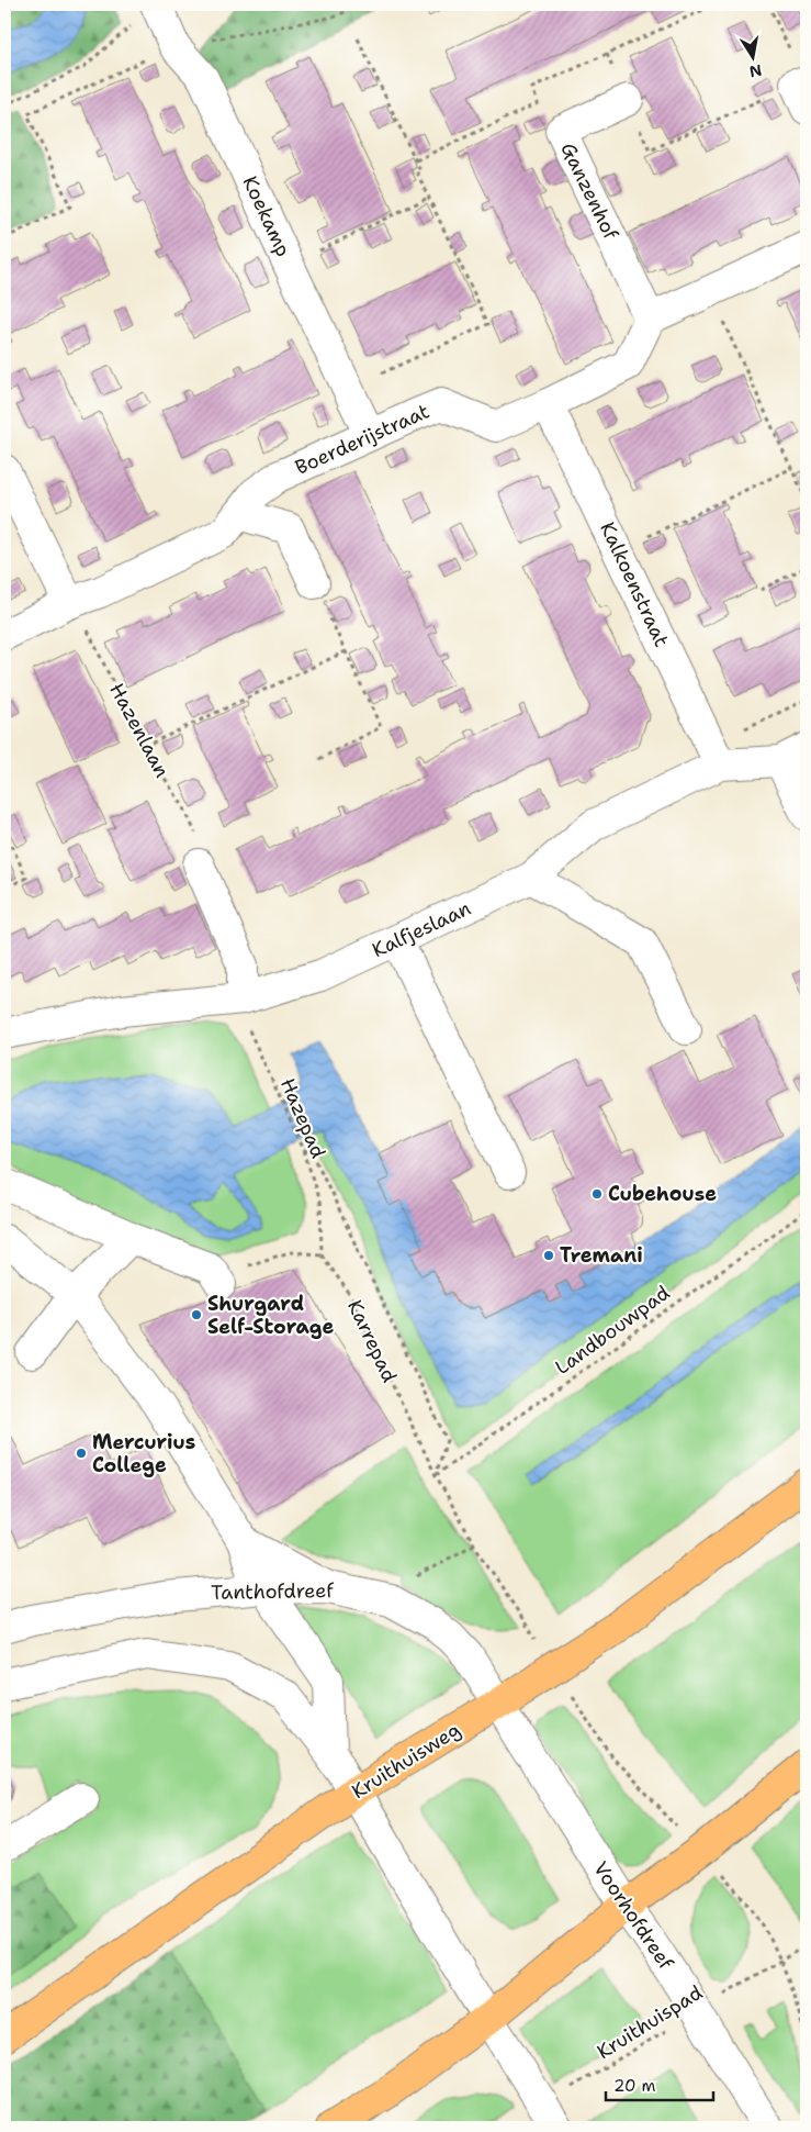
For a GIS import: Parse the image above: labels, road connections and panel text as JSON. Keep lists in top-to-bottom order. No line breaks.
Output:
{"streets":{"main road":["Kruithuisweg"],"street":["Ganzenhof","Koekamp","Boerderijstraat","Kalkoenstraat","Kalfjeslaan","Tanthofdreef","Voorhofdreef"],"path":["Hazenlaan","Hazepad","Landbouwpad","Karrepad","Kruithuispad"]},"crossings":[["Ganzenhof","Boerderijstraat"],["Koekamp","Boerderijstraat"],["Boerderijstraat","Kalkoenstraat"],["Boerderijstraat","Hazenlaan"],["Kalkoenstraat","Kalfjeslaan"],["Kalfjeslaan","Hazepad"],["Hazepad","Karrepad"],["Landbouwpad","Karrepad"],["Karrepad","Kruithuisweg"],["Karrepad","Kruithuispad"],["Tanthofdreef","Kruithuisweg"],["Tanthofdreef","Voorhofdreef"],["Kruithuisweg","Voorhofdreef"],["Voorhofdreef","Kruithuispad"]],"places":["Cubehouse","Tremani","Shurgard Self-Storage","Mercurius College"],"scale_bar":"20 m","north":"bottom"}
